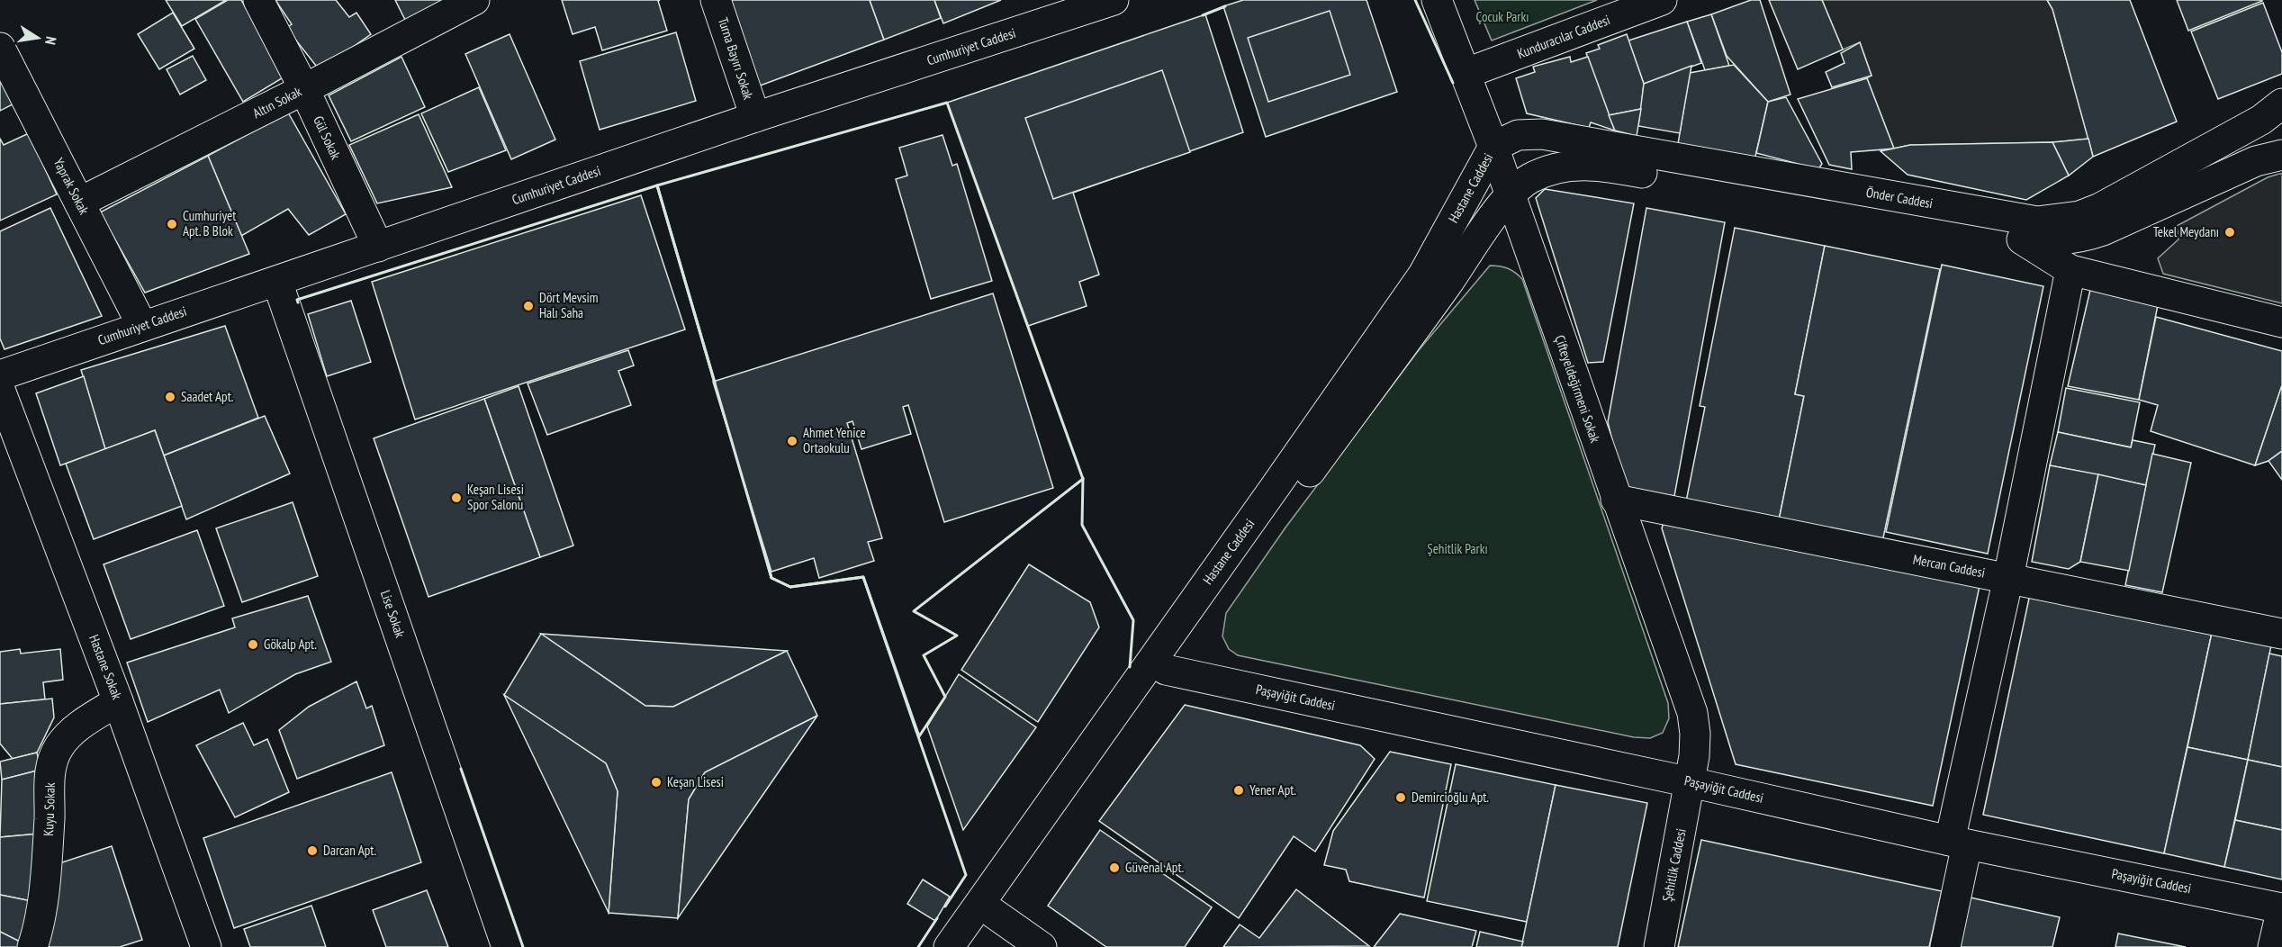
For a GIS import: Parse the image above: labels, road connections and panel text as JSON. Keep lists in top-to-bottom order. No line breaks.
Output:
{"streets":{"main road":["Kunduracılar Caddesi","Cumhuriyet Caddesi","Turna Bayırı Sokak","Altın Sokak","Gül Sokak","Yaprak Sokak","Hastane Caddesi","Önder Caddesi","Çifteyeldeğirmeni Sokak","Mercan Caddesi","Lise Sokak","Hastane Sokak","Paşayiğit Caddesi","Kuyu Sokak","Şehitlik Caddesi"]},"crossings":[["Kunduracılar Caddesi","Çifteyeldeğirmeni Sokak"],["Cumhuriyet Caddesi","Turna Bayırı Sokak"],["Cumhuriyet Caddesi","Gül Sokak"],["Cumhuriyet Caddesi","Yaprak Sokak"],["Cumhuriyet Caddesi","Lise Sokak"],["Altın Sokak","Gül Sokak"],["Altın Sokak","Yaprak Sokak"],["Hastane Caddesi","Önder Caddesi"],["Hastane Caddesi","Çifteyeldeğirmeni Sokak"],["Hastane Caddesi","Paşayiğit Caddesi"],["Önder Caddesi","Çifteyeldeğirmeni Sokak"],["Çifteyeldeğirmeni Sokak","Mercan Caddesi"],["Çifteyeldeğirmeni Sokak","Paşayiğit Caddesi"],["Çifteyeldeğirmeni Sokak","Şehitlik Caddesi"],["Hastane Sokak","Kuyu Sokak"],["Paşayiğit Caddesi","Şehitlik Caddesi"]],"parks":["Çocuk Parkı","Şehitlik Parkı"],"places":["Cumhuriyet Apt. B Blok","Tekel Meydanı","Dört Mevsim Halı Saha","Saadet Apt.","Ahmet Yenice Ortaokulu","Keşan Lisesi Spor Salonu","Gökalp Apt.","Keşan Lisesi","Yener Apt.","Demircioğlu Apt.","Darcan Apt.","Güvenal Apt."],"north":"right"}
